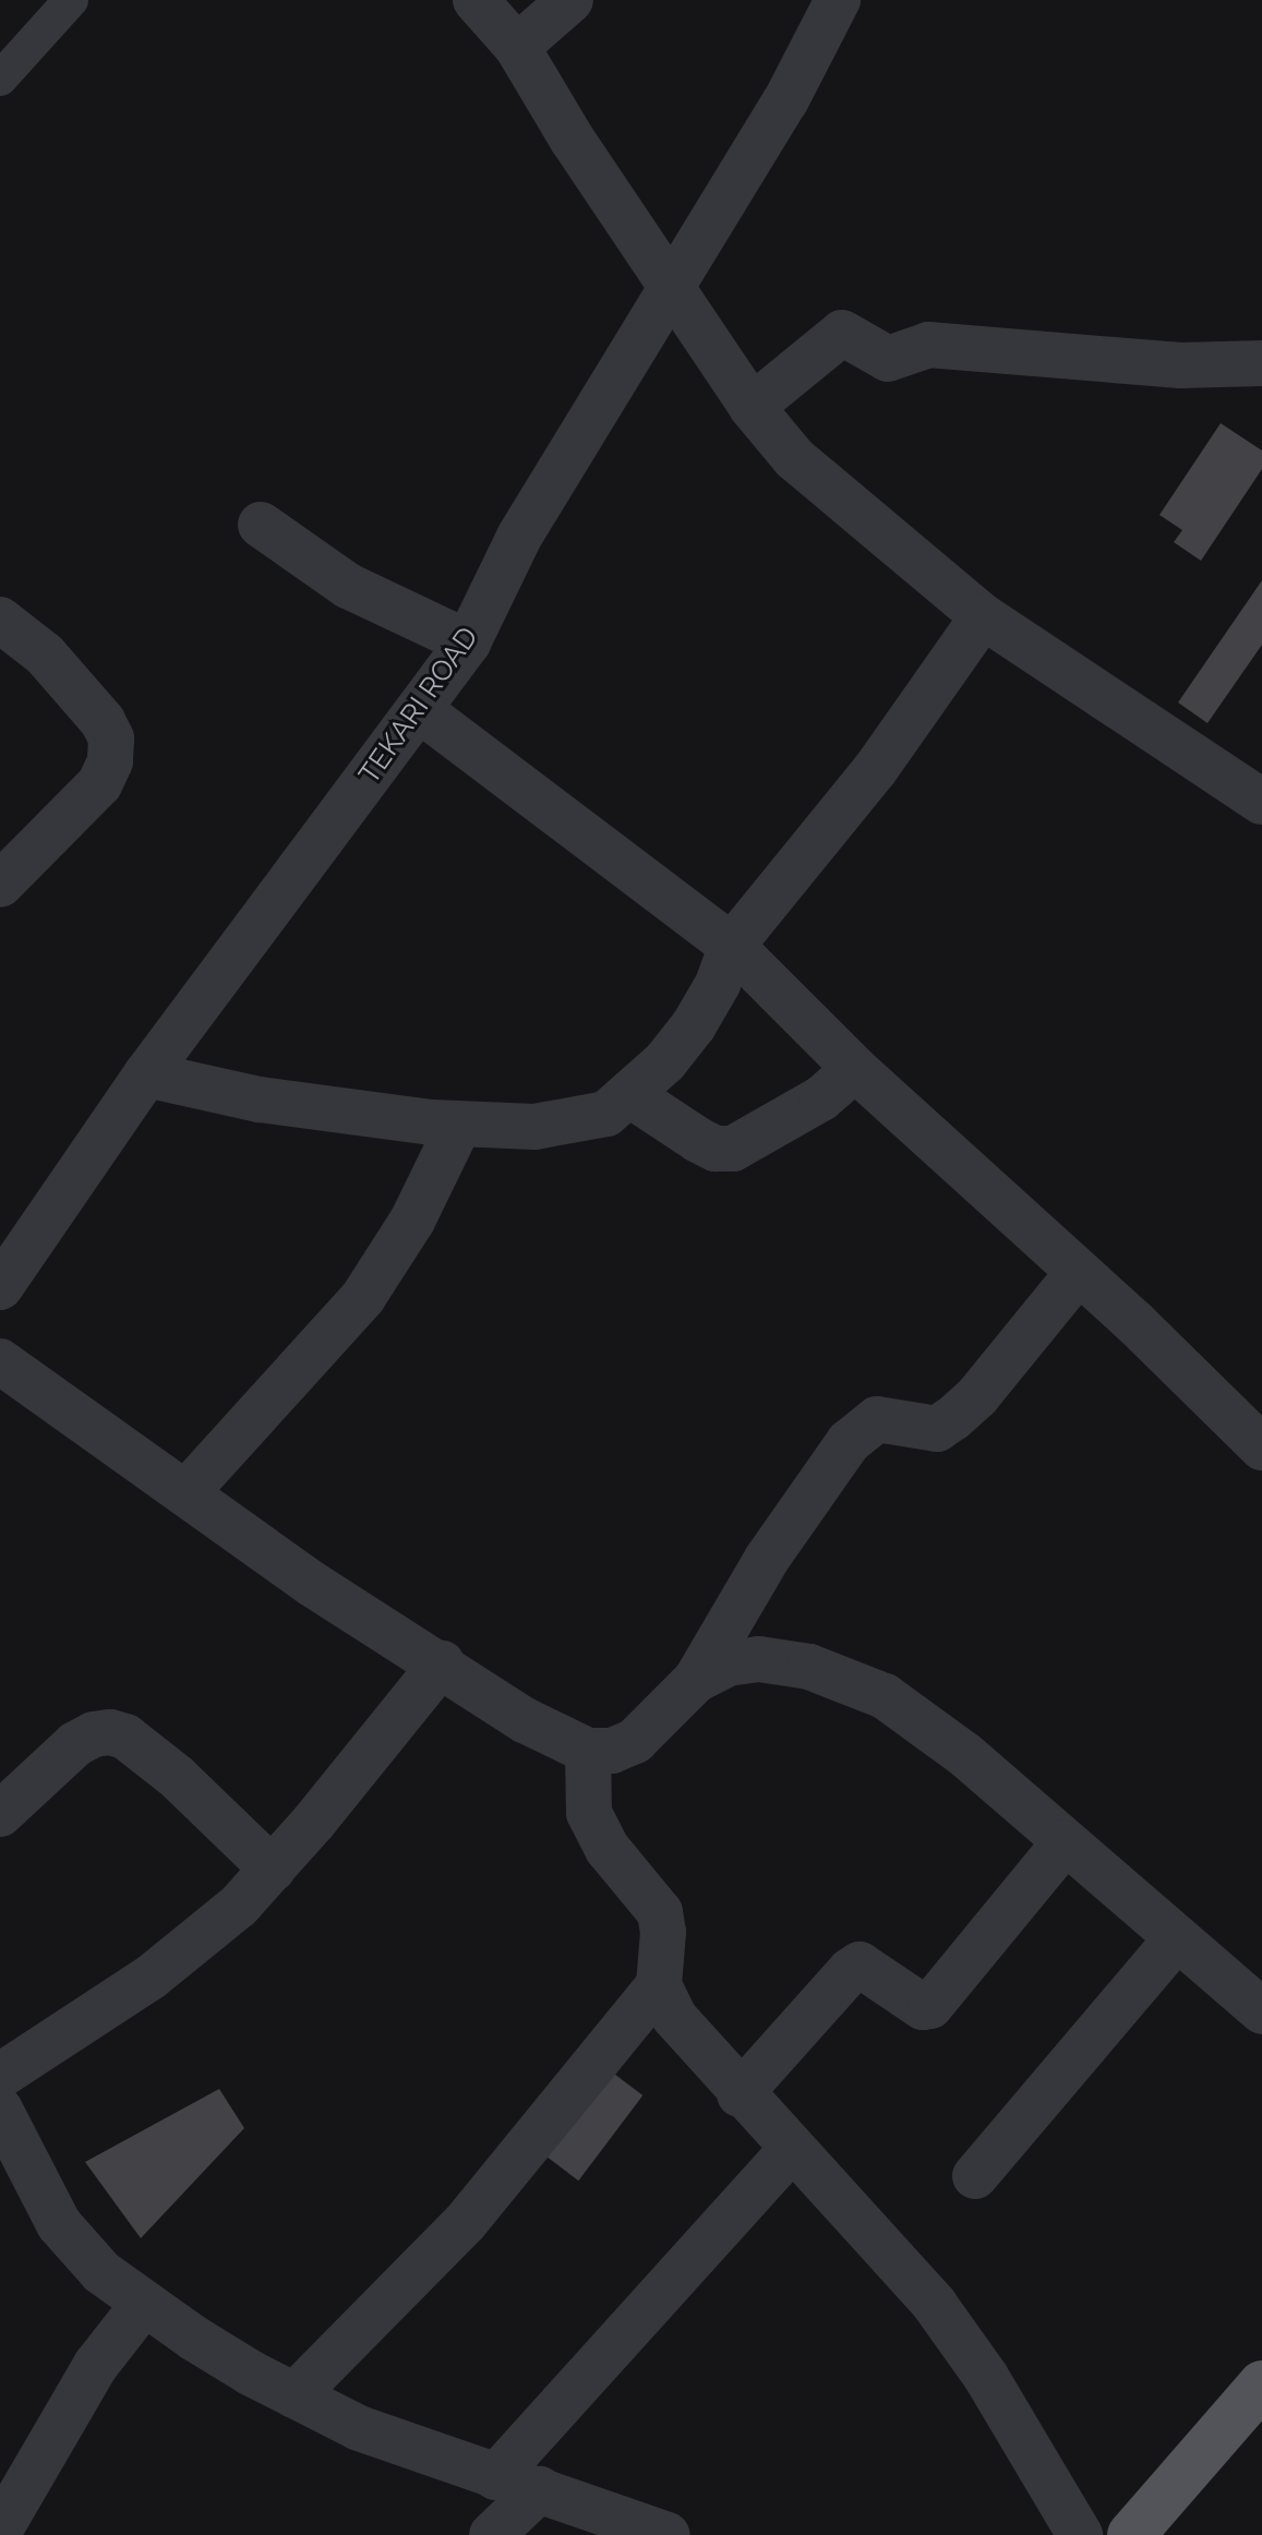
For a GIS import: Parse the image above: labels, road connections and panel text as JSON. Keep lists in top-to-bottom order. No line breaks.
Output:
{"streets":{"street":["TEKARI ROAD"]}}
